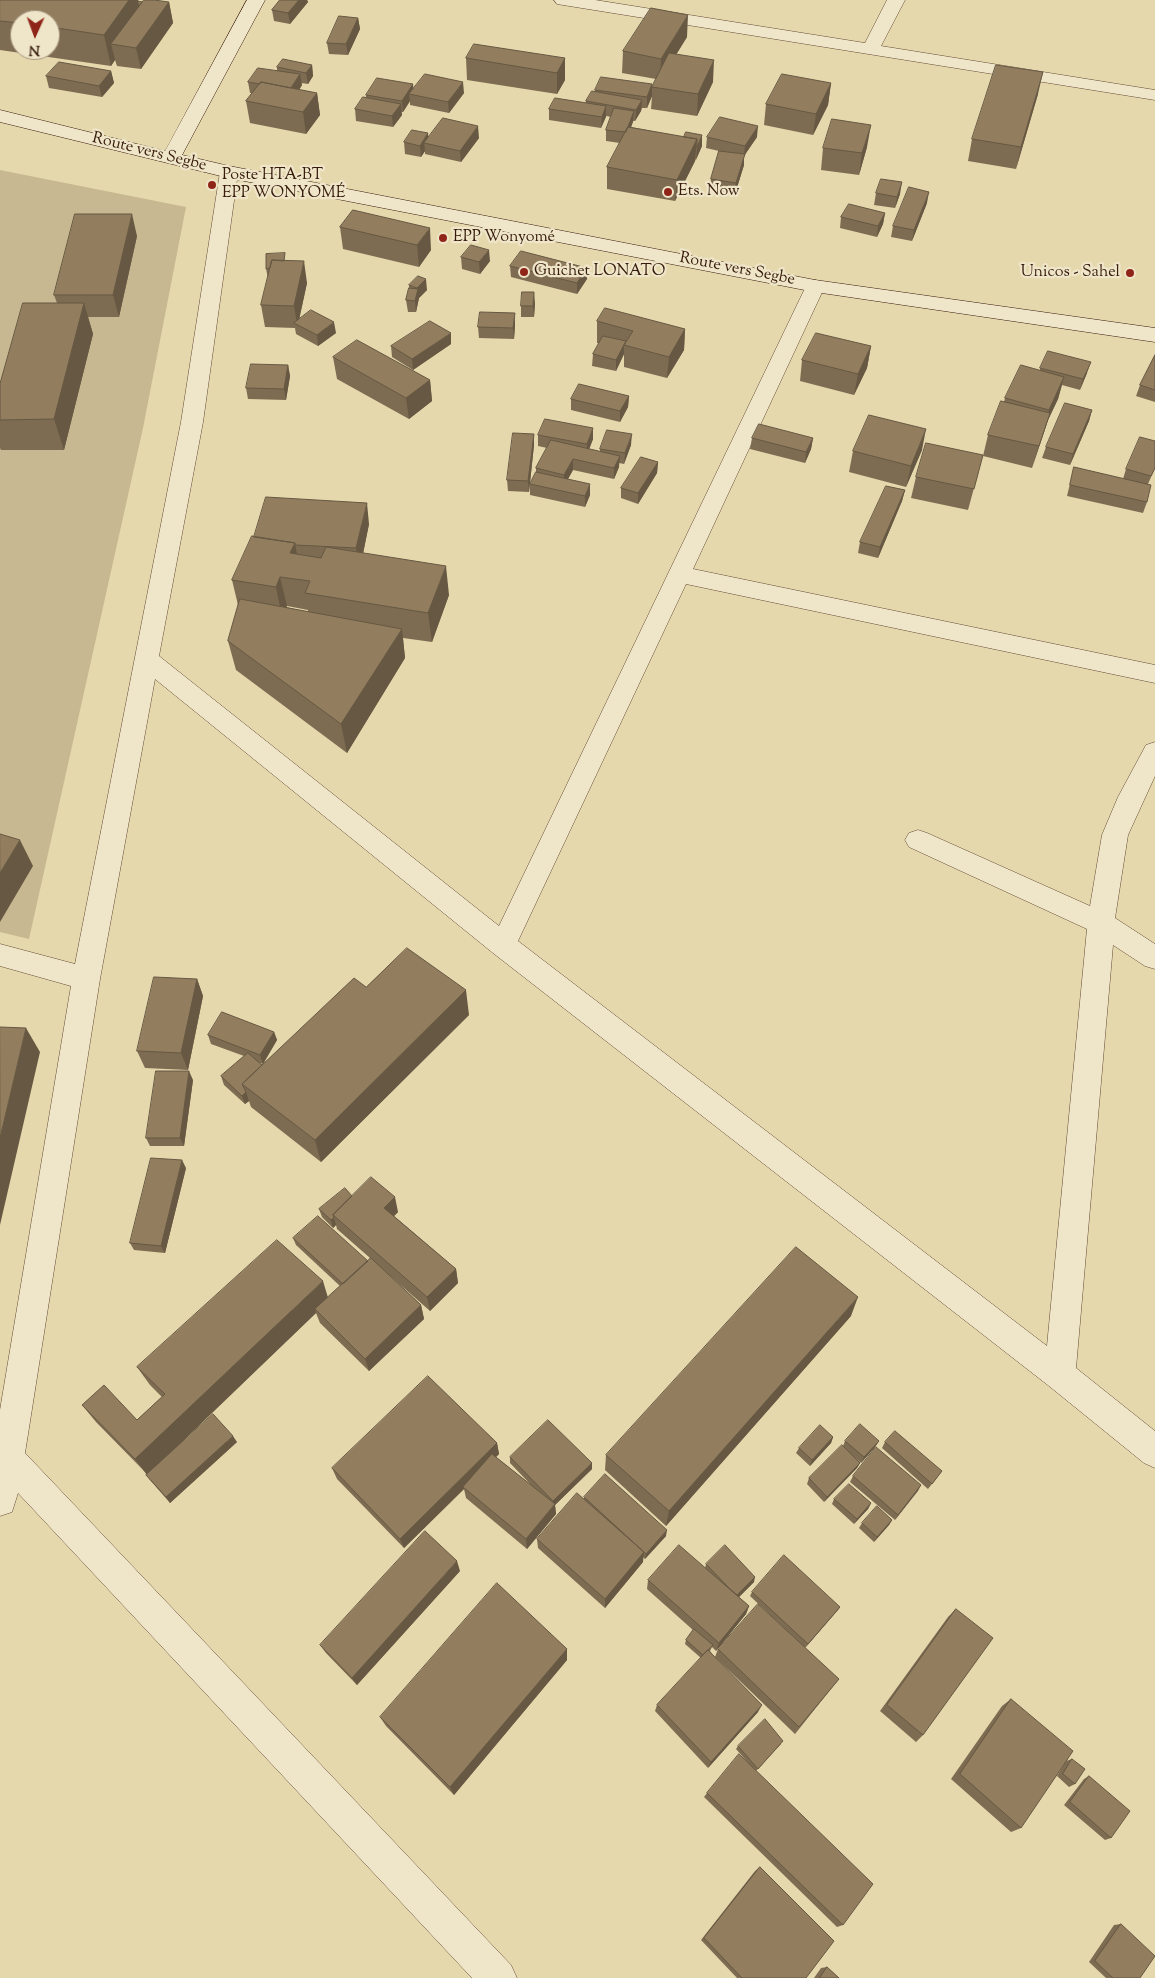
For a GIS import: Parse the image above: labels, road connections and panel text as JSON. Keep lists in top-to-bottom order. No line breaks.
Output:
{"streets":{"street":["Route vers Segbe"]},"places":["Poste HTA-BT EPP WONYOMÉ","Ets. Now","EPP Wonyomé","Guichet LONATO","Unicos - Sahel"],"north":"bottom"}
